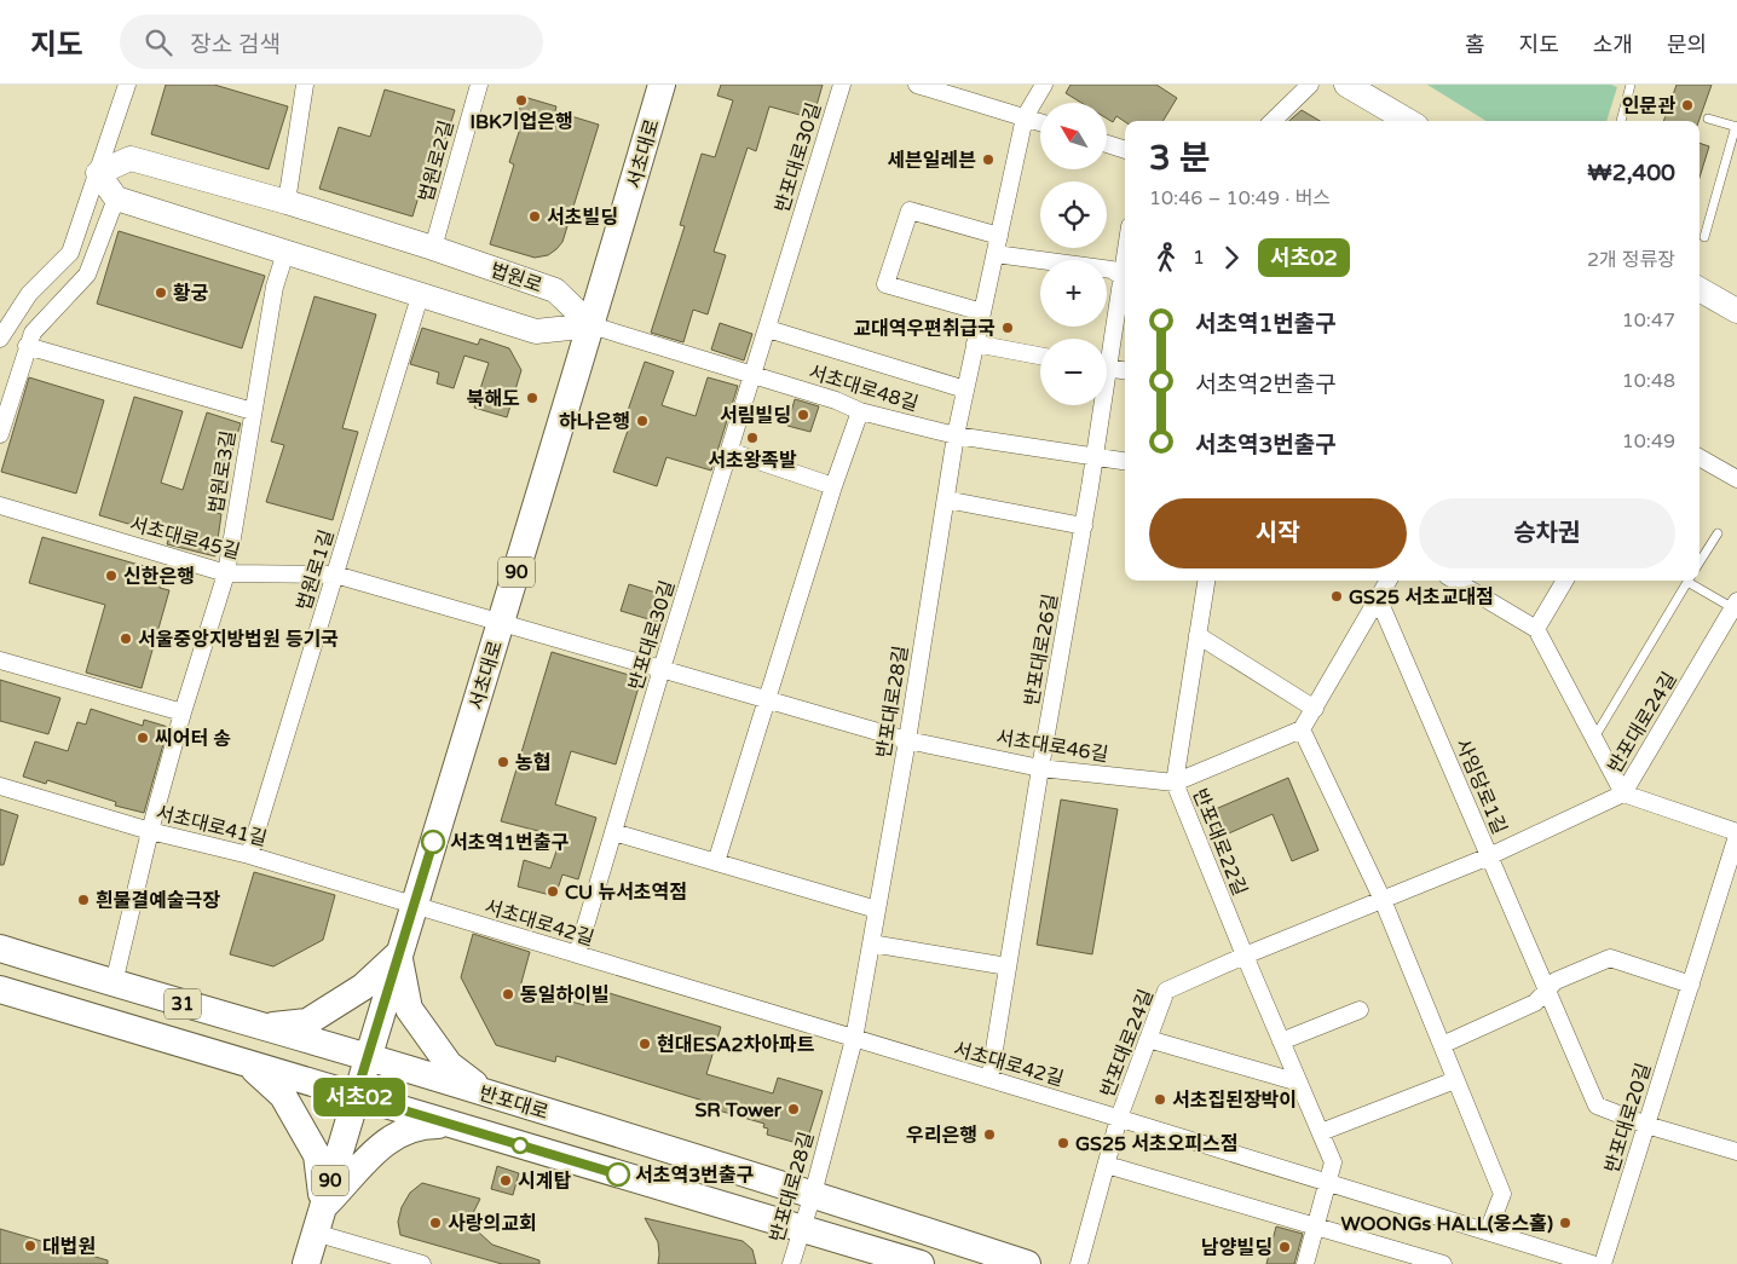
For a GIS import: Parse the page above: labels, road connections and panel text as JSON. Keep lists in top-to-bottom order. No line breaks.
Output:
{"streets":{"main road":["서초대로","90","31","반포대로"],"street":["반포대로30길","법원로2길","법원로","서초대로48길","법원로3길","서초대로45길","법원로1길","반포대로26길","반포대로28길","반포대로24길","서초대로46길","사임당로1길","서초대로41길","반포대로22길","서초대로42길","반포대로20길"]},"crossings":[["서초대로","법원로"],["서초대로","서초대로48길"],["서초대로","서초대로45길"],["서초대로","서초대로46길"],["서초대로","서초대로41길"],["서초대로","서초대로42길"],["서초대로","반포대로"],["반포대로30길","서초대로48길"],["반포대로30길","서초대로46길"],["반포대로30길","서초대로42길"],["법원로2길","법원로"],["법원로","서초대로48길"],["서초대로48길","반포대로26길"],["서초대로48길","반포대로28길"],["법원로3길","서초대로45길"],["법원로3길","서초대로41길"],["법원로3길","반포대로"],["서초대로45길","법원로1길"],["서초대로45길","서초대로46길"],["법원로1길","서초대로41길"],["반포대로26길","서초대로46길"],["반포대로26길","서초대로42길"],["반포대로28길","서초대로46길"],["반포대로28길","서초대로42길"],["반포대로28길","반포대로"],["반포대로24길","사임당로1길"],["반포대로24길","반포대로22길"],["반포대로24길","서초대로42길"],["서초대로46길","반포대로22길"],["사임당로1길","반포대로20길"],["서초대로41길","서초대로42길"],["반포대로22길","서초대로42길"]],"places":["IBK기업은행","인문관","세븐일레븐","서초빌딩","황궁","교대역우편취급국","북해도","서림빌딩","하나은행","서초왕족발","신한은행","GS25 서초교대점","서울중앙지방법원 등기국","씨어터 송","농협","서초역1번출구","CU 뉴서초역점","흰물결예술극장","동일하이빌","현대ESA2차아파트","서초집된장박이","SR Tower","우리은행","GS25 서초오피스점","서초역3번출구","시계탑","사랑의교회","WOONGs HALL(웅스홀)","대법원","남양빌딩"],"lines":["bus line 서초02"],"north":"top left","page":{"header":"지도","search":"장소 검색","nav":["홈","지도","소개","문의"],"on_map":"서초02","map_buttons":["+","−"],"heading":["3 분","10:46 – 10:49 · 버스","₩2,400"],"legs":["1","서초02","2개 정류장"],"list":[{"name":"서초역1번출구","value":"10:47"},{"name":"서초역2번출구","value":"10:48"},{"name":"서초역3번출구","value":"10:49"}],"buttons":["시작","승차권"]}}
